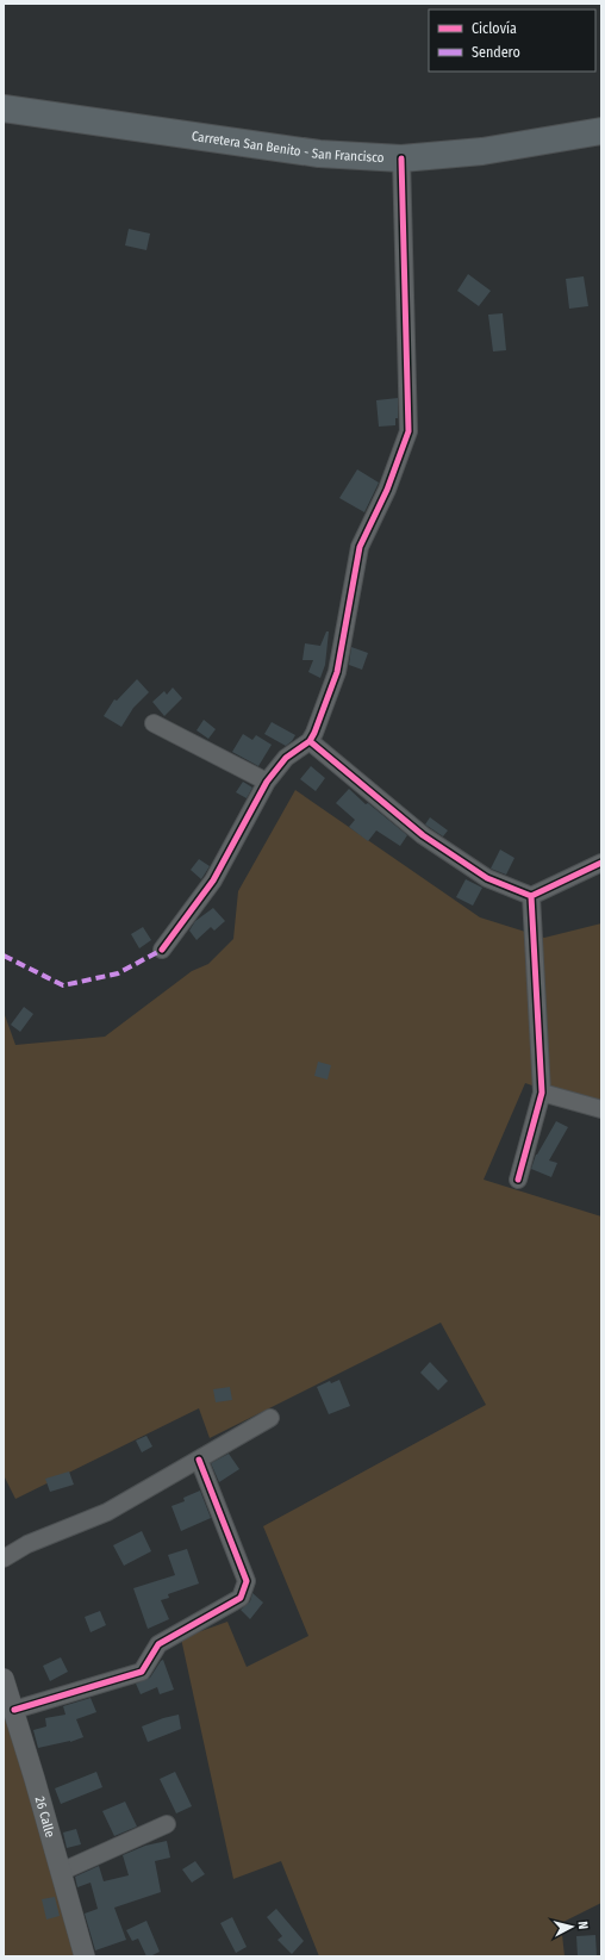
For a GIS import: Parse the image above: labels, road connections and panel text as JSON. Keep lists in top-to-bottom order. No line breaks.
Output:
{"streets":{"main road":["Carretera San Benito - San Francisco"],"street":["26 Calle"]},"legend":["Ciclovía","Sendero"],"north":"right"}
